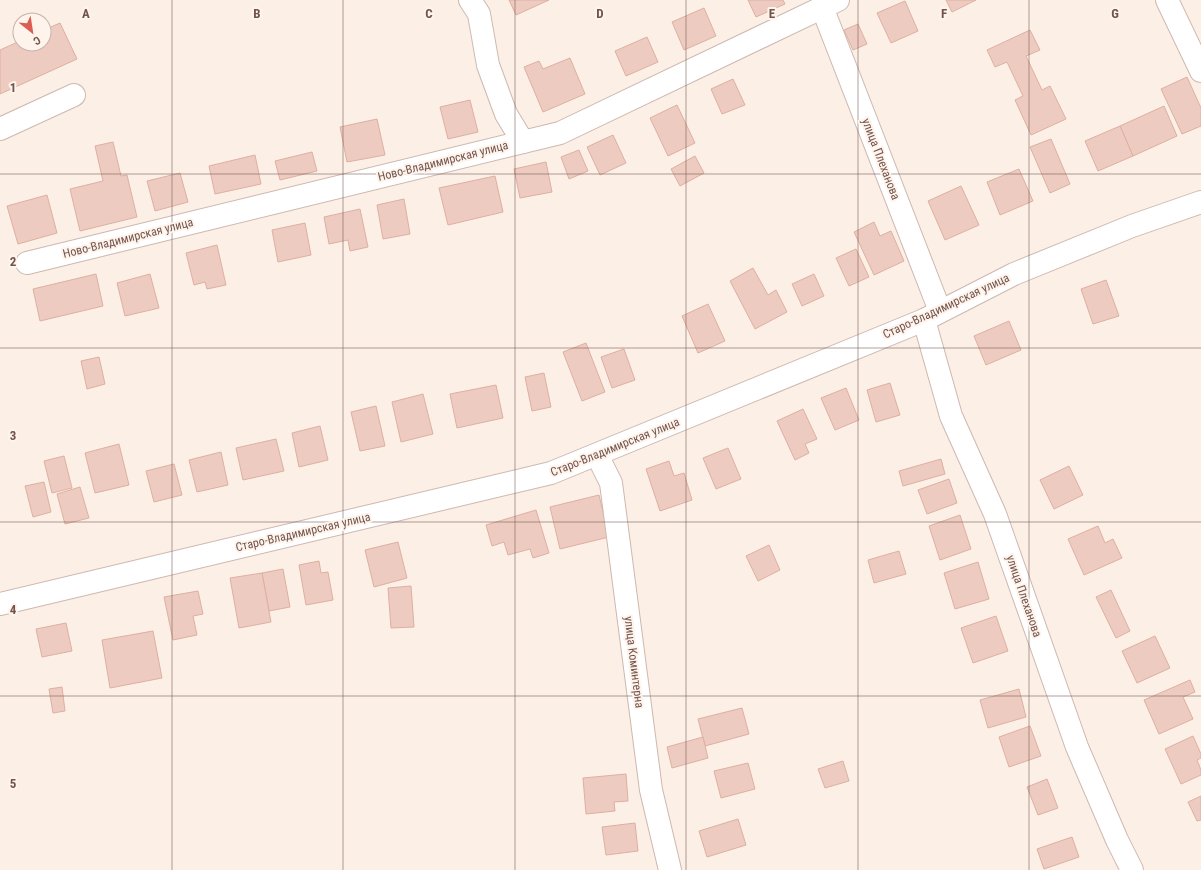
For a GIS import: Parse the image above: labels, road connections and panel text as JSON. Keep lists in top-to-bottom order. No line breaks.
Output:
{"streets":{"street":["улица Плеханова","Ново-Владимирская улица","Старо-Владимирская улица","улица Коминтерна"]},"crossings":[["улица Плеханова","Ново-Владимирская улица"],["улица Плеханова","Старо-Владимирская улица"],["Старо-Владимирская улица","улица Коминтерна"]],"north":"bottom right","grid":{"columns":["A","B","C","D","E","F","G"],"rows":["1","2","3","4","5"]}}
